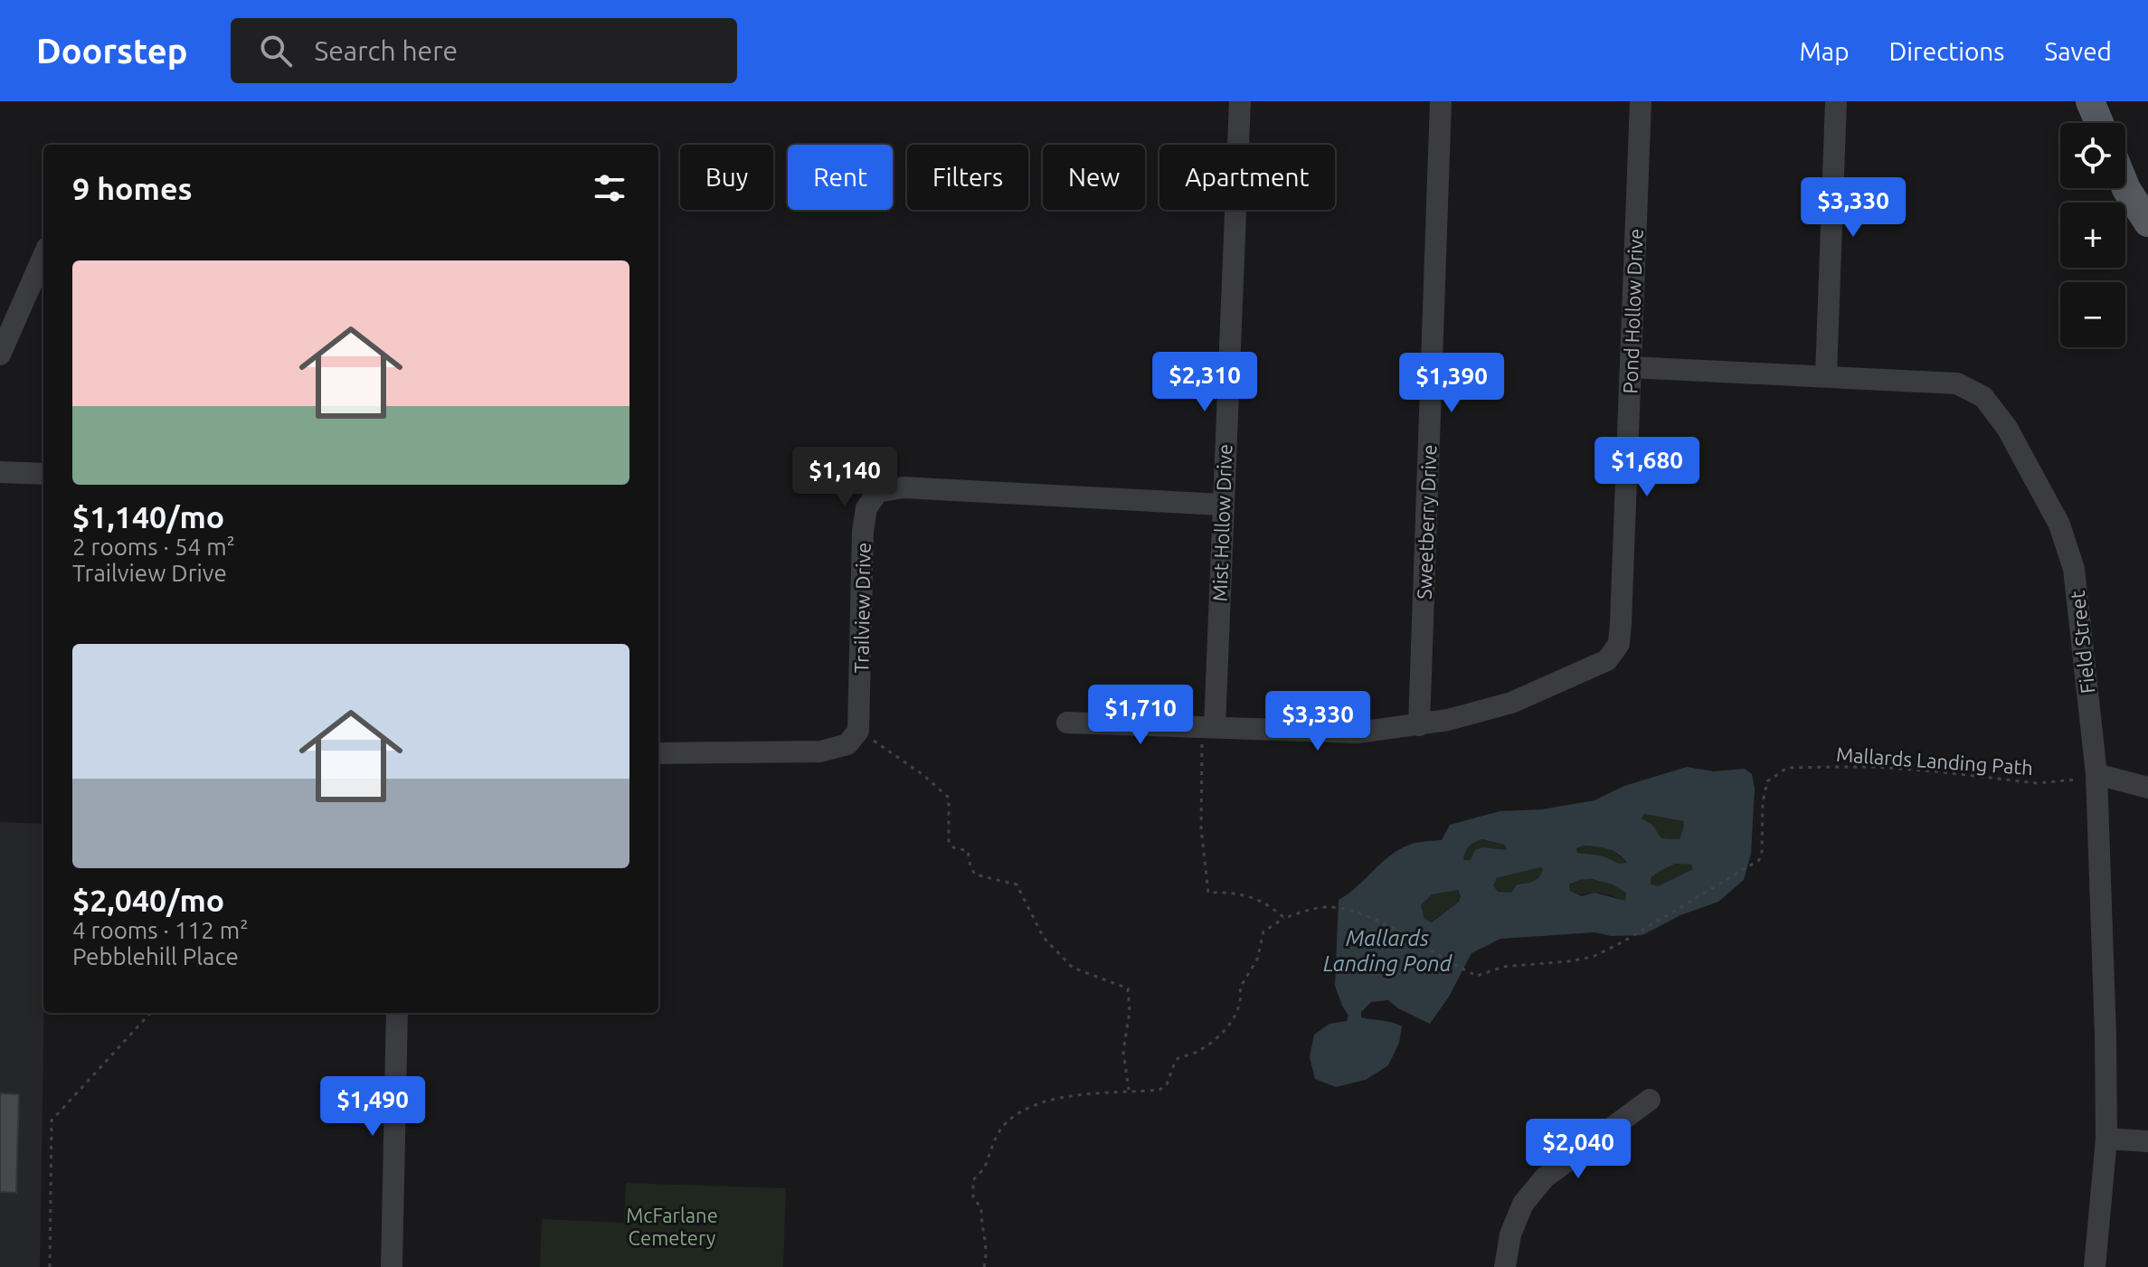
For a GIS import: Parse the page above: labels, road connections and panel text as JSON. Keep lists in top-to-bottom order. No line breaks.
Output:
{"streets":{"street":["Pond Hollow Drive","Sweetberry Drive","Mist Hollow Drive","Trailview Drive","Field Street"],"path":["Mallards Landing Path"]},"crossings":[["Pond Hollow Drive","Sweetberry Drive"],["Pond Hollow Drive","Mist Hollow Drive"],["Pond Hollow Drive","Field Street"],["Mist Hollow Drive","Trailview Drive"],["Field Street","Mallards Landing Path"]],"water":["Mallards Landing Pond"],"parks":["McFarlane Cemetery"],"page":{"header":"Doorstep","search":"Search here","nav":["Map","Directions","Saved"],"map_buttons":["+","−"],"chip":["Buy","Rent","Filters","New","Apartment"],"heading":"9 homes","price":["$3,330","$2,310","$1,390","$1,680","$1,140","$1,710","$3,330","$1,490","$2,040"],"list":[{"name":"$1,140/mo","note":"2 rooms · 54 m² · Trailview Drive"},{"name":"$2,040/mo","note":"4 rooms · 112 m² · Pebblehill Place"}]}}
